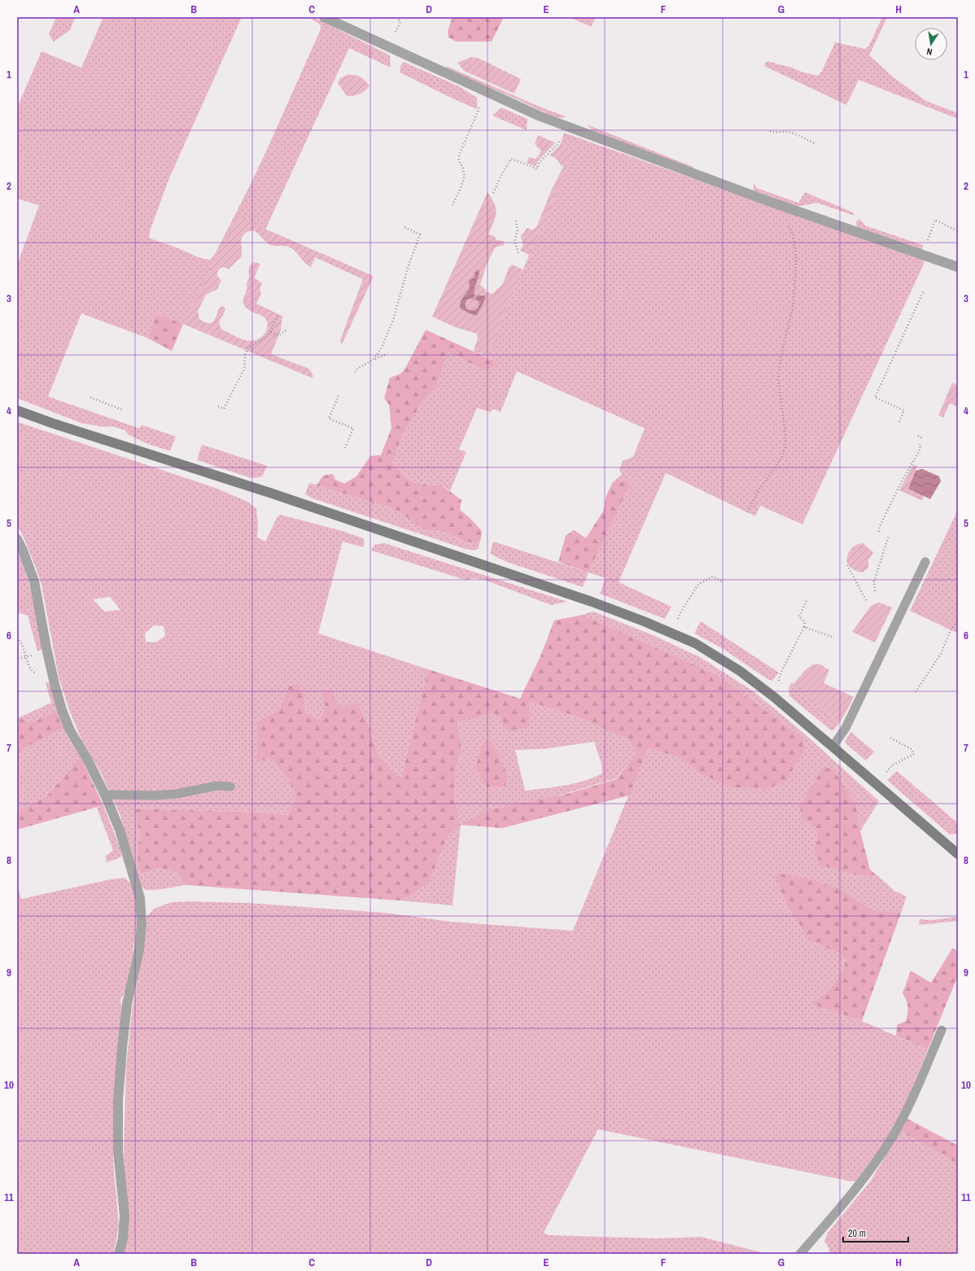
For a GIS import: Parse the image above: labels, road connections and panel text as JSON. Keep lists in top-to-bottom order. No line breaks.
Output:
{"scale_bar":"20 m","north":"bottom","grid":{"columns":["A","B","C","D","E","F","G","H"],"rows":["1","2","3","4","5","6","7","8","9","10","11"]}}
